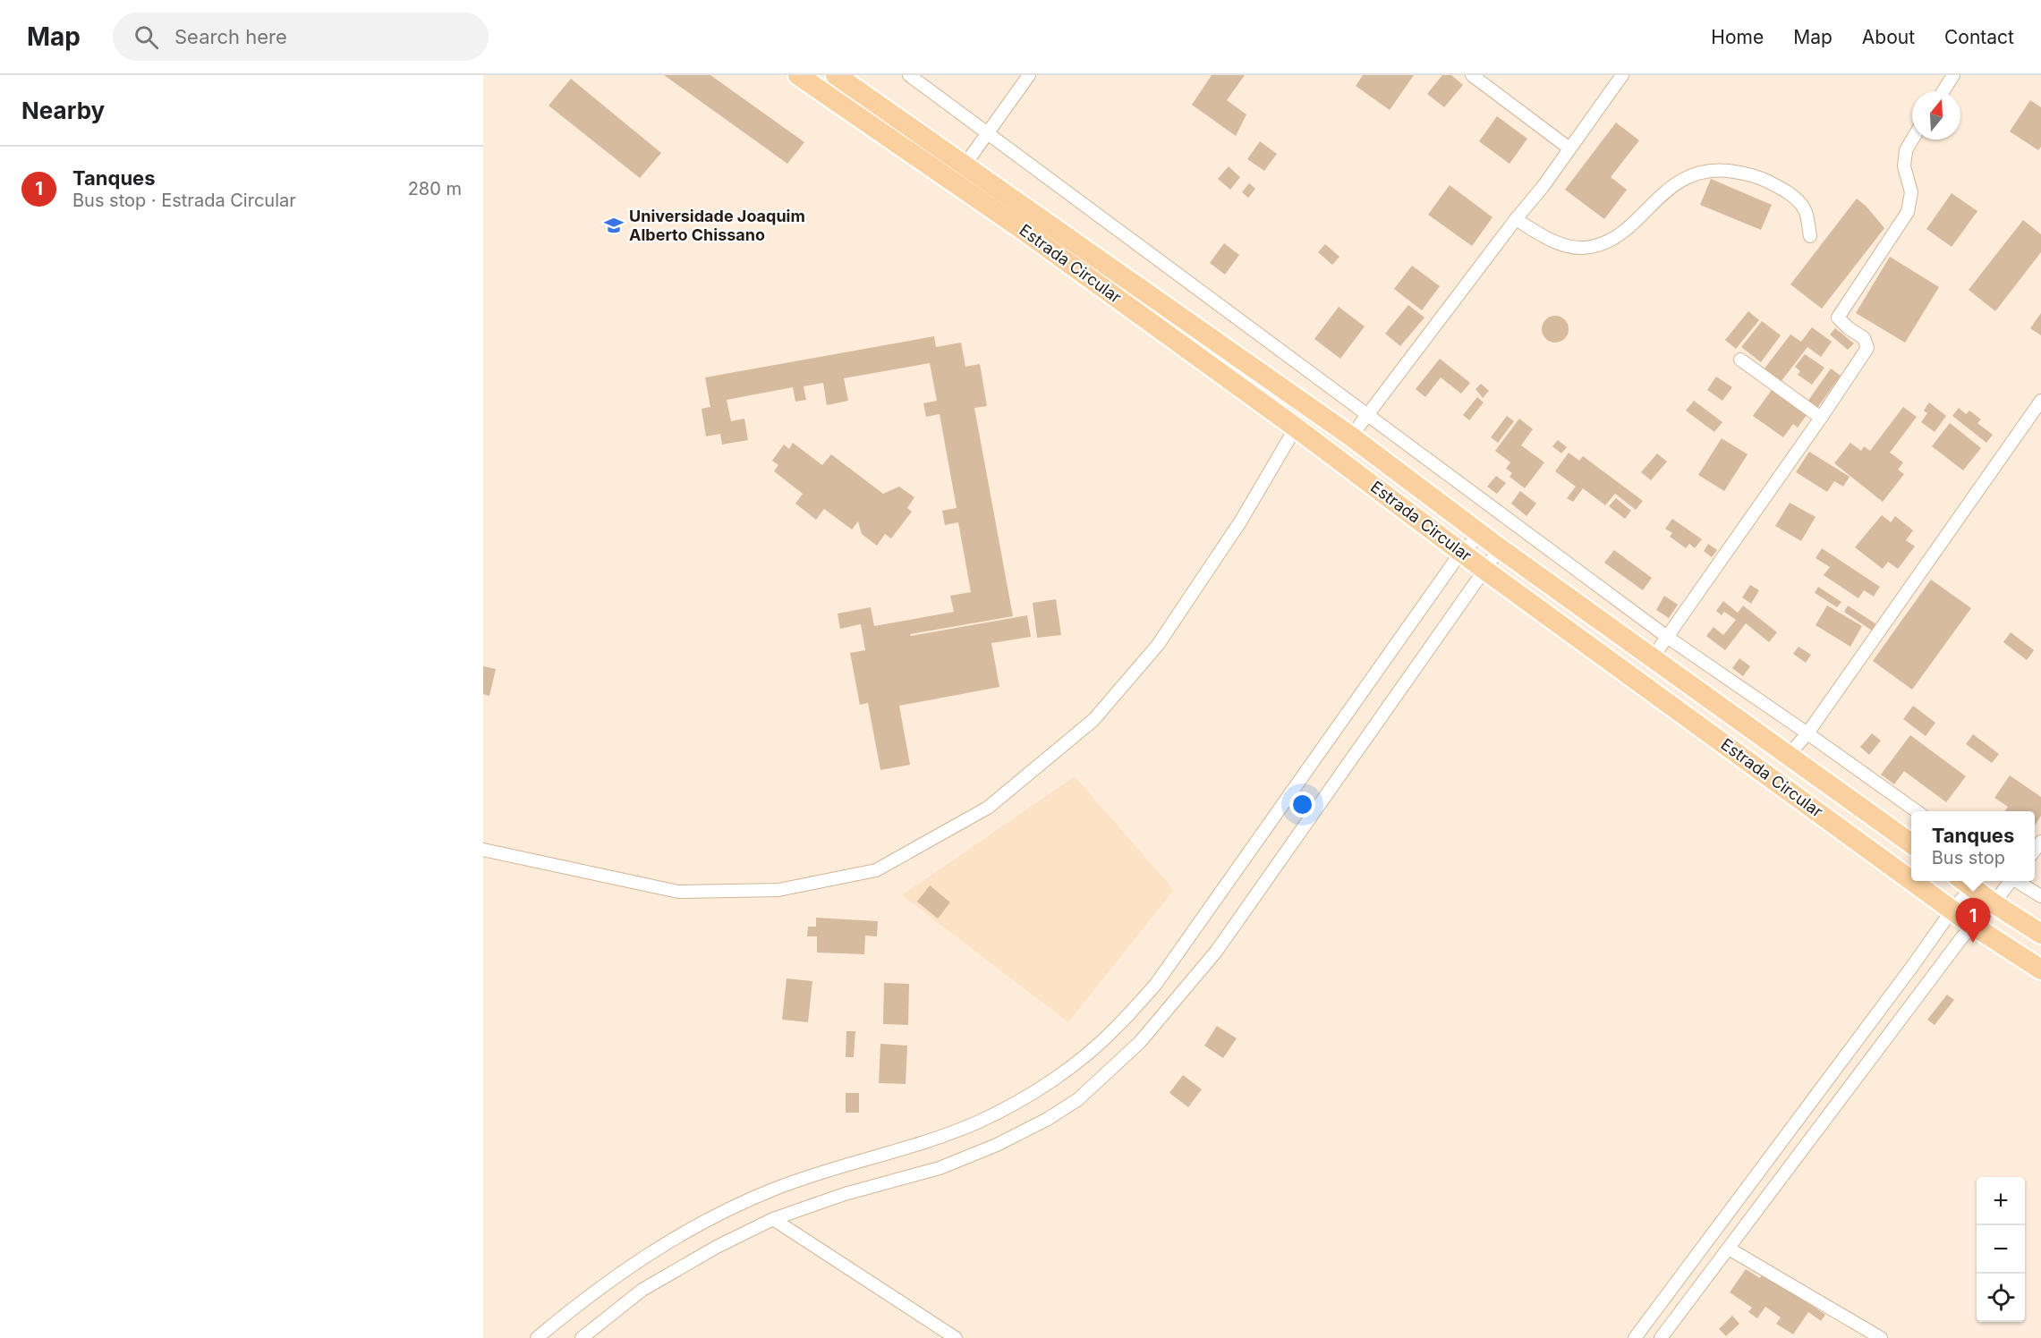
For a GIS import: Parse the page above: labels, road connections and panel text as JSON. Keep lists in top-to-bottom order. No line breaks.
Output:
{"streets":{"main road":["Estrada Circular"]},"places":{"school or university":["Universidade Joaquim Alberto Chissano"]},"north":"top","page":{"header":"Map","search":"Search here","nav":["Home","Map","About","Contact"],"heading":"Nearby","list":[{"mark":"1","name":"Tanques","note":"Bus stop · Estrada Circular","value":"280 m"}],"popup":["Tanques","Bus stop"],"pins":"1","map_buttons":["+","−"]}}
